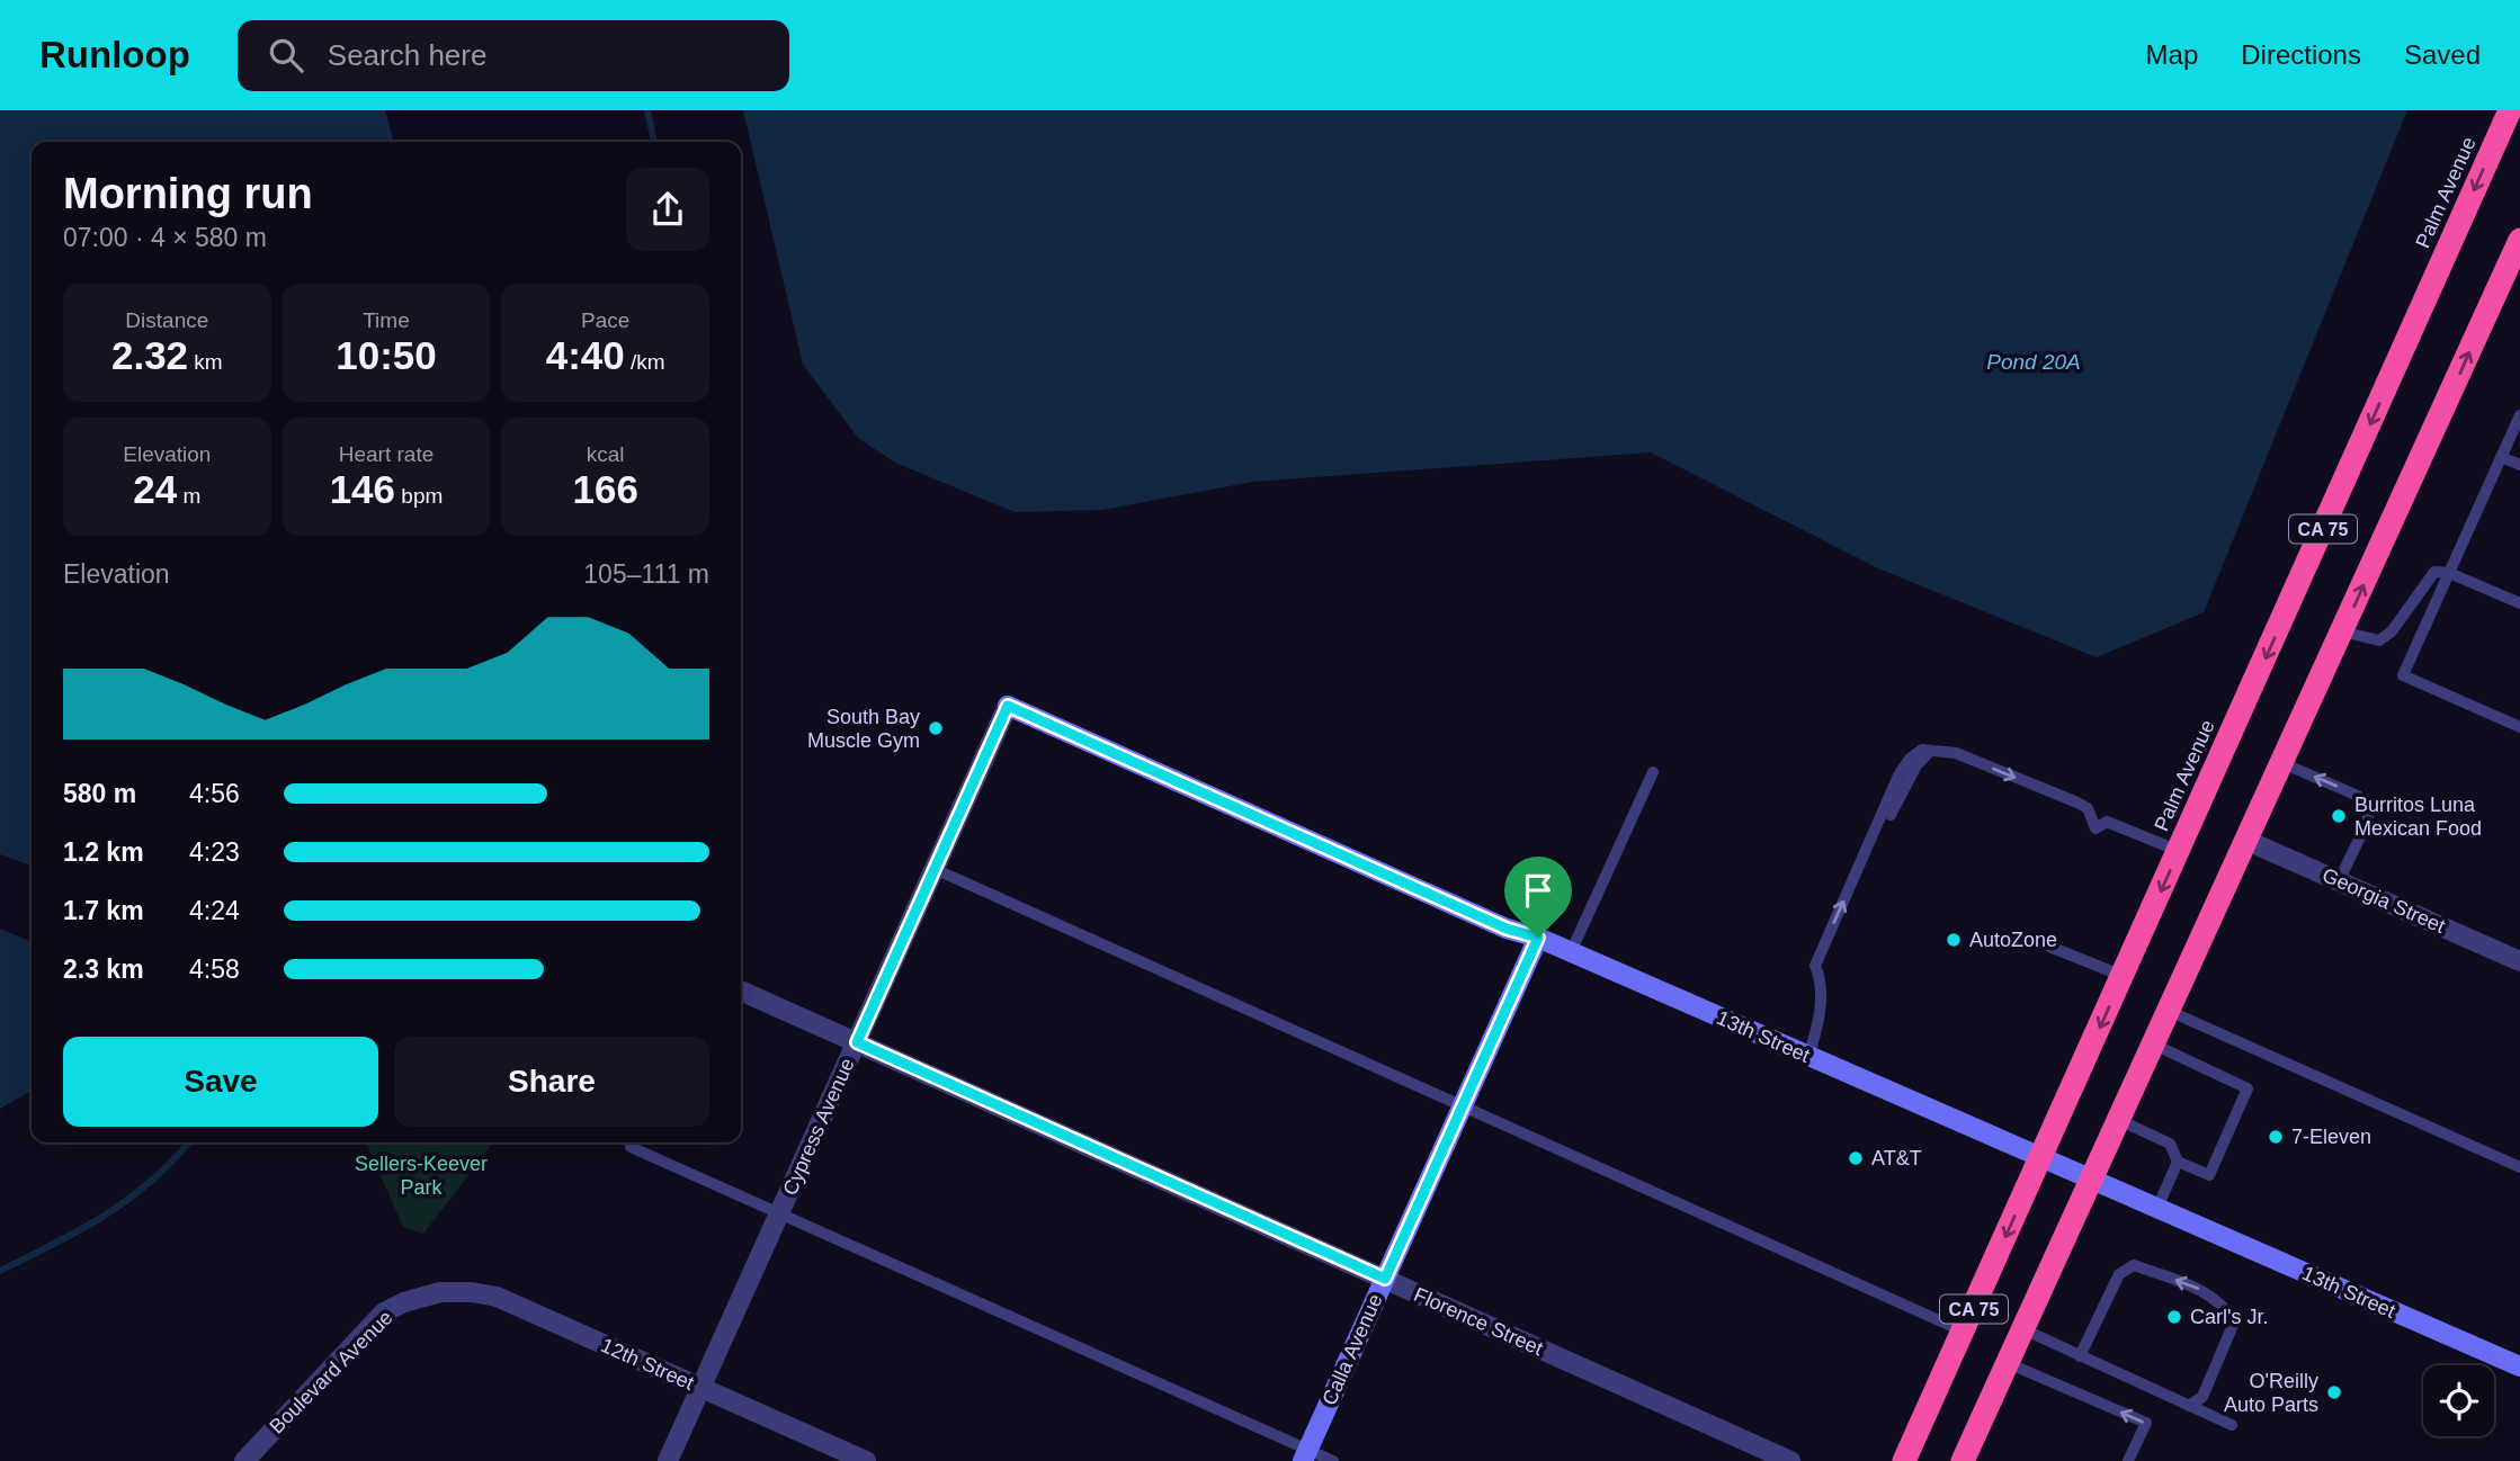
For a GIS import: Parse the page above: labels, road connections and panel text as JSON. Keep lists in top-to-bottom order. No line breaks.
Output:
{"streets":{"highway":["Palm Avenue","CA 75"],"street":["Georgia Street","13th Street","Cypress Avenue","Florence Street","Calla Avenue","12th Street","Boulevard Avenue"]},"crossings":[["Palm Avenue","13th Street"],["CA 75","Georgia Street"],["CA 75","13th Street"],["13th Street","Cypress Avenue"],["13th Street","Calla Avenue"],["Cypress Avenue","Florence Street"],["Cypress Avenue","12th Street"],["Florence Street","Calla Avenue"],["12th Street","Boulevard Avenue"]],"water":["Pond 20A"],"parks":["Sellers-Keever Park"],"places":["South Bay Muscle Gym","Burritos Luna Mexican Food","AutoZone","7-Eleven","AT&T","Carl's Jr.","O'Reilly Auto Parts"],"page":{"header":"Runloop","search":"Search here","nav":["Map","Directions","Saved"],"heading":["Morning run","07:00 · 4 × 580 m"],"stats":[["Distance","2.32 km"],["Time","10:50"],["Pace","4:40 /km"],["Elevation","24 m"],["Heart rate","146 bpm"],["kcal","166"]],"chart":["Elevation","105–111 m"],"list":[{"name":"580 m","note":"4:56"},{"name":"1.2 km","note":"4:23"},{"name":"1.7 km","note":"4:24"},{"name":"2.3 km","note":"4:58"}],"buttons":["Save","Share"]}}
